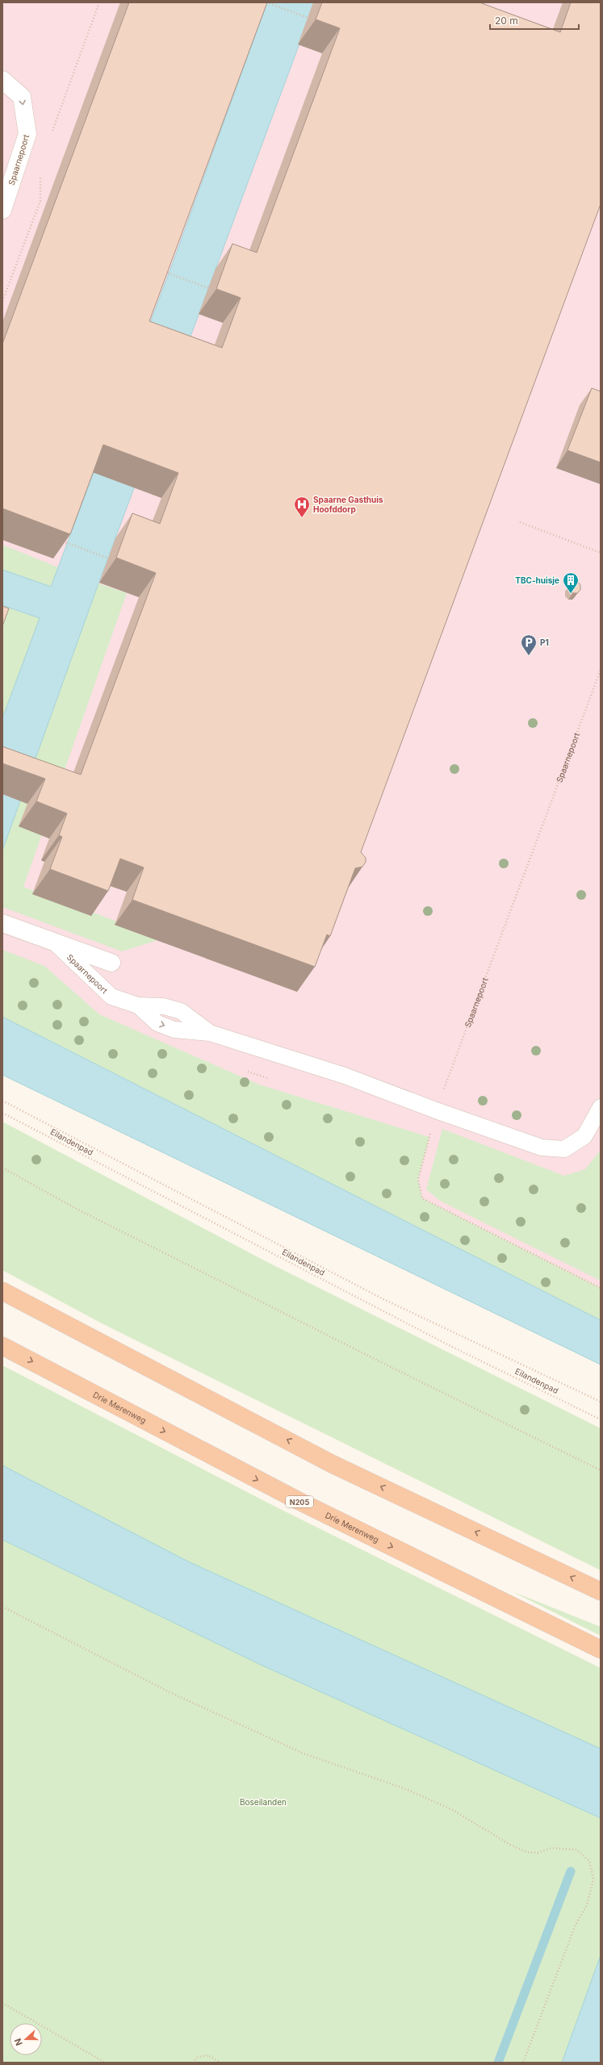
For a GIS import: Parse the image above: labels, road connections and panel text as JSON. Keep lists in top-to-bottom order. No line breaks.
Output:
{"streets":{"highway":["Drie Merenweg","N205"],"street":["Spaarnepoort"],"path":["Eilandenpad"]},"parks":["Boseilanden"],"places":{"hospital":["Spaarne Gasthuis Hoofddorp"],"building":["TBC-huisje"],"parking":["P1"]},"scale_bar":"20 m","north":"left"}
